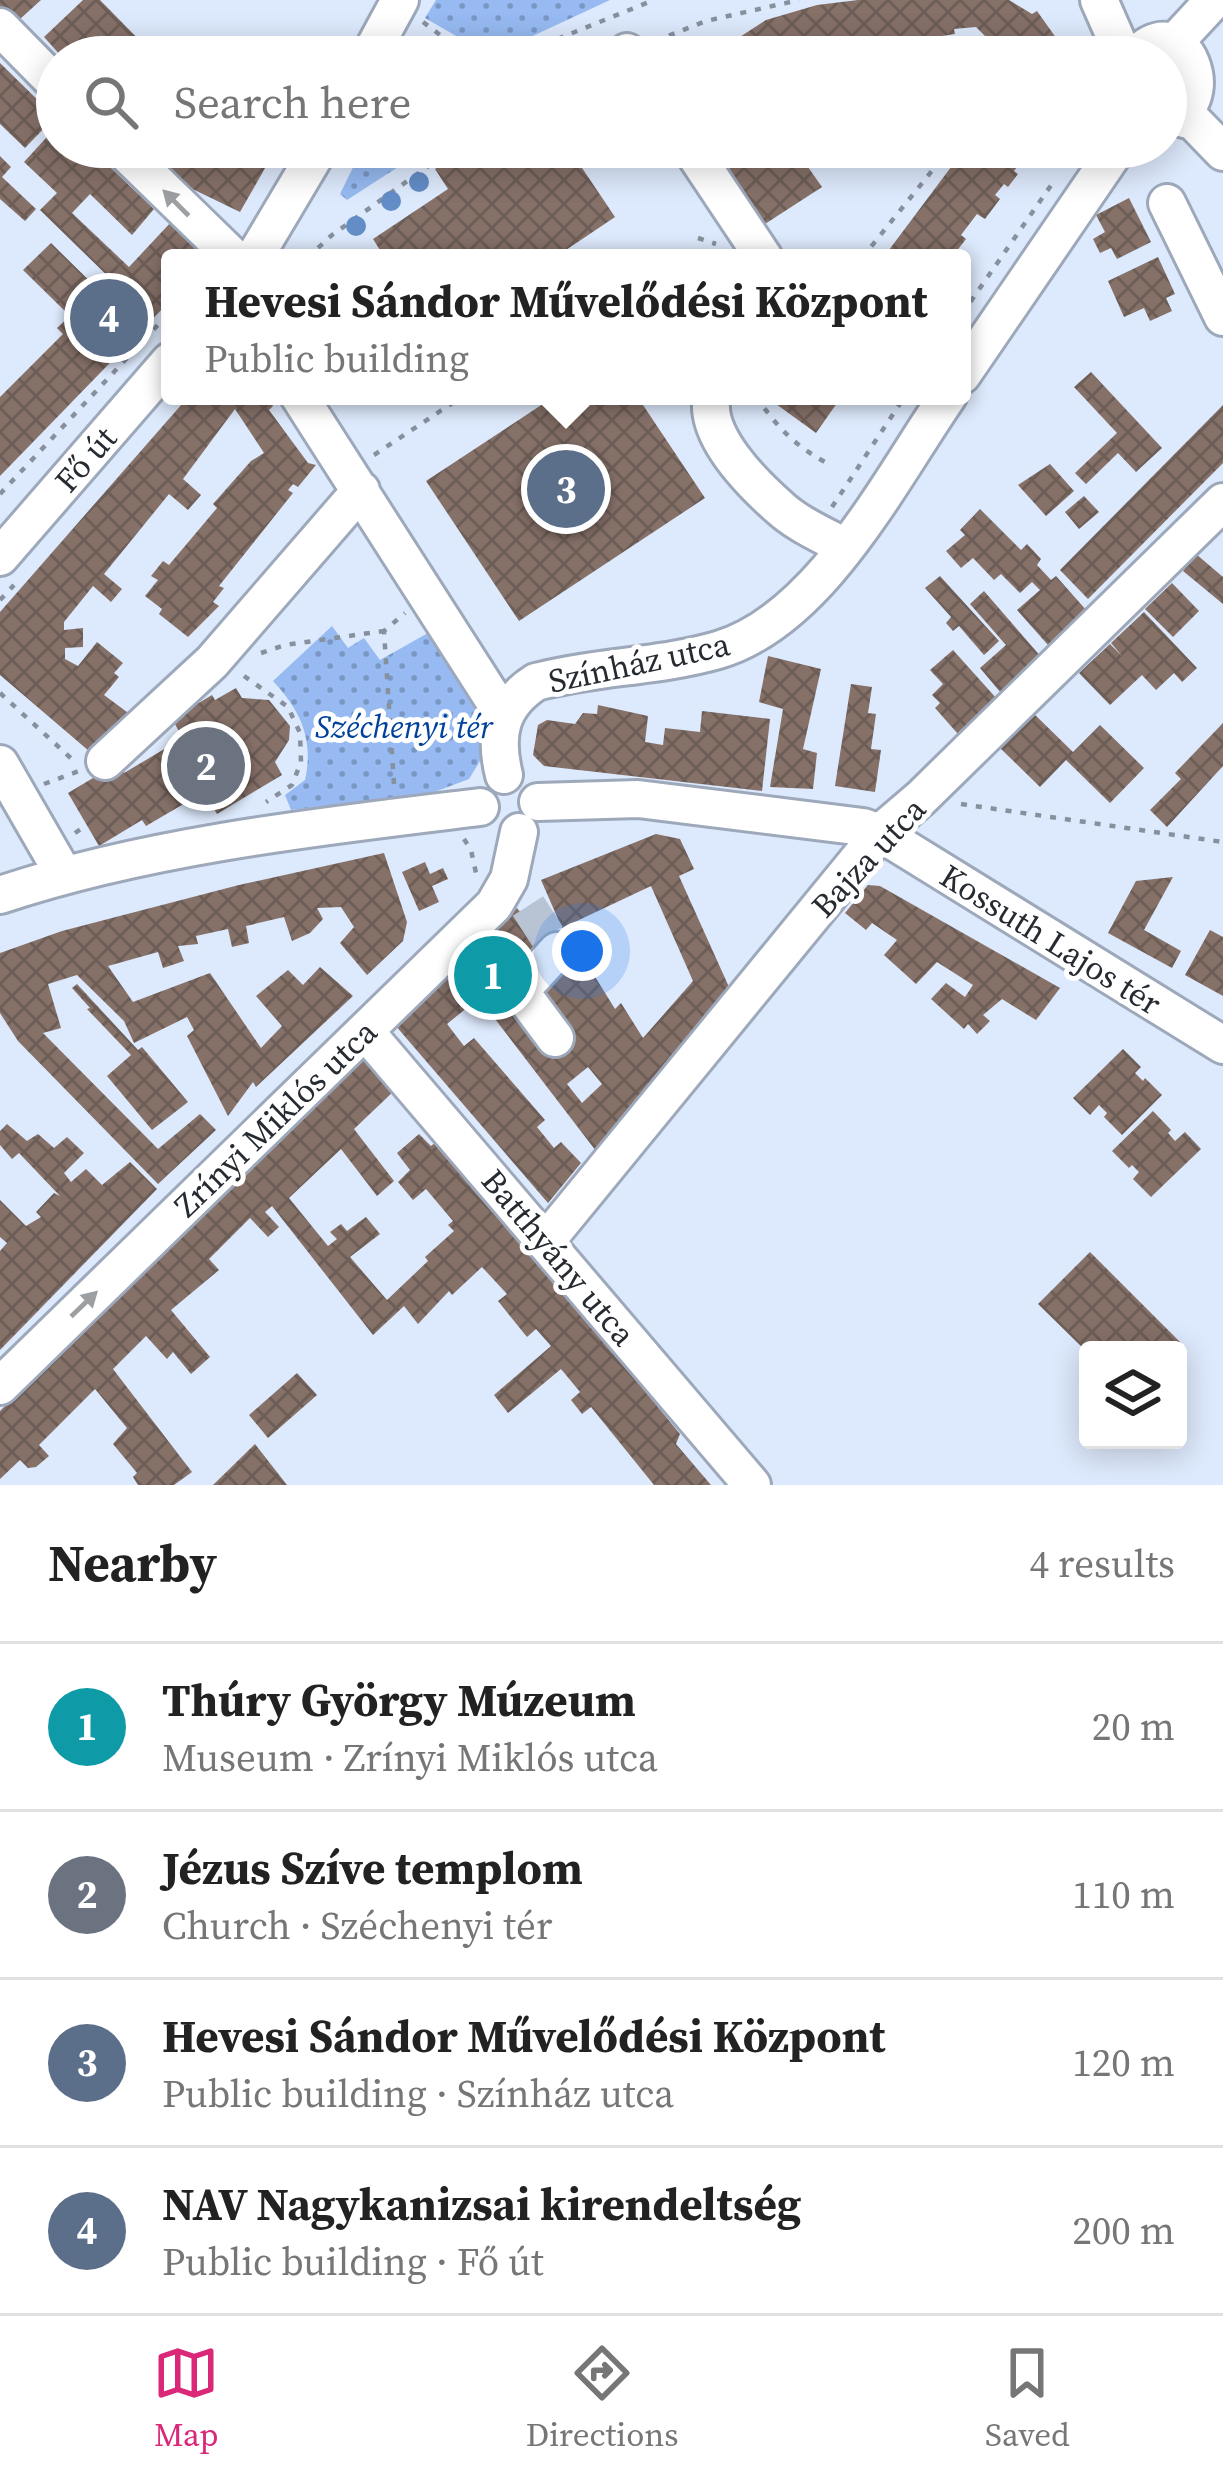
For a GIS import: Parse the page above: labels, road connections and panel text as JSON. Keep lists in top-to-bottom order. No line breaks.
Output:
{"streets":{"street":["Fő út","Színház utca","Bajza utca","Kossuth Lajos tér","Zrínyi Miklós utca","Batthyány utca"]},"crossings":[["Bajza utca","Kossuth Lajos tér"],["Bajza utca","Batthyány utca"],["Zrínyi Miklós utca","Batthyány utca"]],"one_way":["Zrínyi Miklós utca"],"parks":["Széchenyi tér"],"page":{"search":"Search here","popup":["Hevesi Sándor Művelődési Központ","Public building"],"pins":["4","3","2","1"],"heading":["Nearby","4 results"],"list":[{"mark":"1","name":"Thúry György Múzeum","note":"Museum · Zrínyi Miklós utca","value":"20 m"},{"mark":"2","name":"Jézus Szíve templom","note":"Church · Széchenyi tér","value":"110 m"},{"mark":"3","name":"Hevesi Sándor Művelődési Központ","note":"Public building · Színház utca","value":"120 m"},{"mark":"4","name":"NAV Nagykanizsai kirendeltség","note":"Public building · Fő út","value":"200 m"}],"nav":["Map","Directions","Saved"]}}
